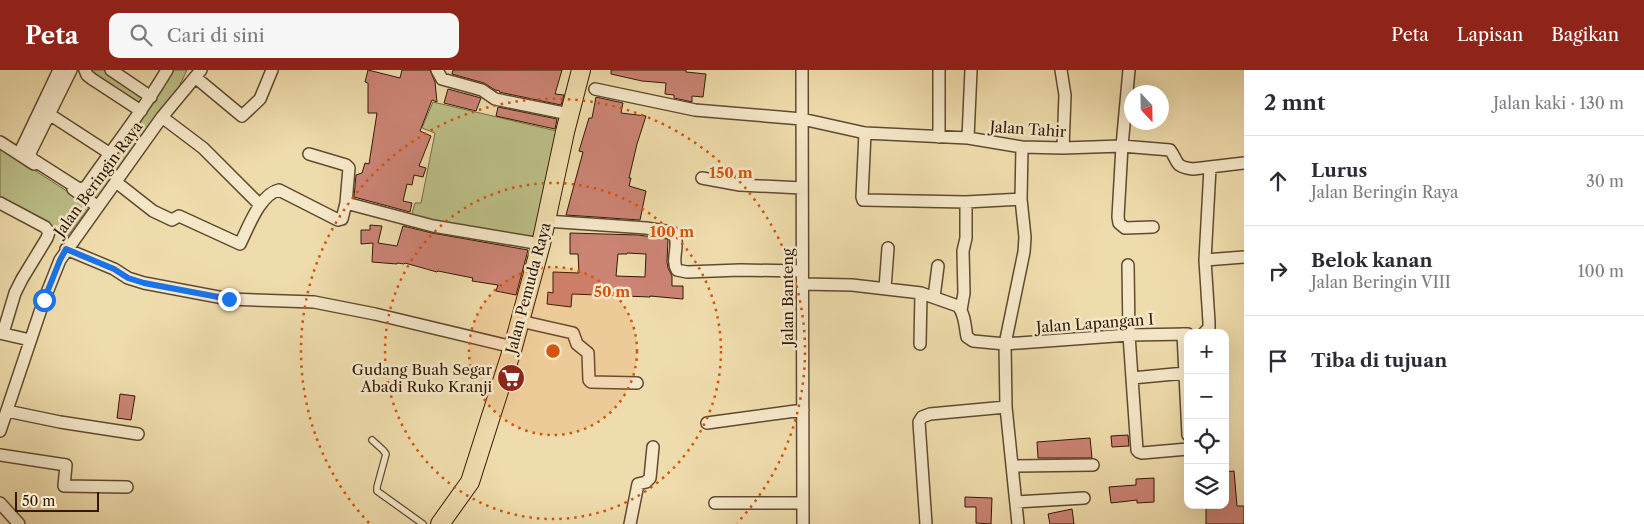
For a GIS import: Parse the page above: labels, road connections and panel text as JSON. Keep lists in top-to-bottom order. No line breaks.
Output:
{"streets":{"main road":["Jalan Pemuda Raya"],"street":["Jalan Tahir","Jalan Beringin Raya","Jalan Banteng","Jalan Lapangan I"]},"crossings":[["Jalan Tahir","Jalan Banteng"]],"places":{"supermarket":["Gudang Buah Segar Abadi Ruko Kranji"]},"scale_bar":"50 m","north":"bottom","page":{"header":"Peta","search":"Cari di sini","nav":["Peta","Lapisan","Bagikan"],"heading":["2 mnt","Jalan kaki · 130 m"],"list":[["Lurus","Jalan Beringin Raya","30 m"],["Belok kanan","Jalan Beringin VIII","100 m"],"Tiba di tujuan"],"map_buttons":["+","−"],"scale":"50 m"},"rings":["150 m","100 m","50 m"]}
